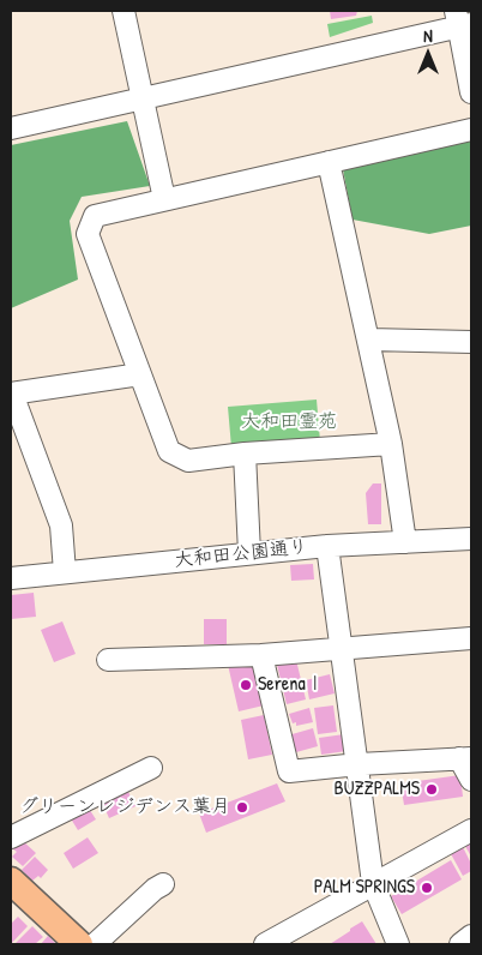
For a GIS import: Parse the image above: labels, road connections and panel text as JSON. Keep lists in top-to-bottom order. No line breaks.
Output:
{"streets":{"street":["大和田公園通り"]},"parks":["大和田霊苑"],"places":["SerenaⅠ","BUZZPALMS","グリーンレジデンス葉月","PALM SPRINGS"],"north":"top"}
